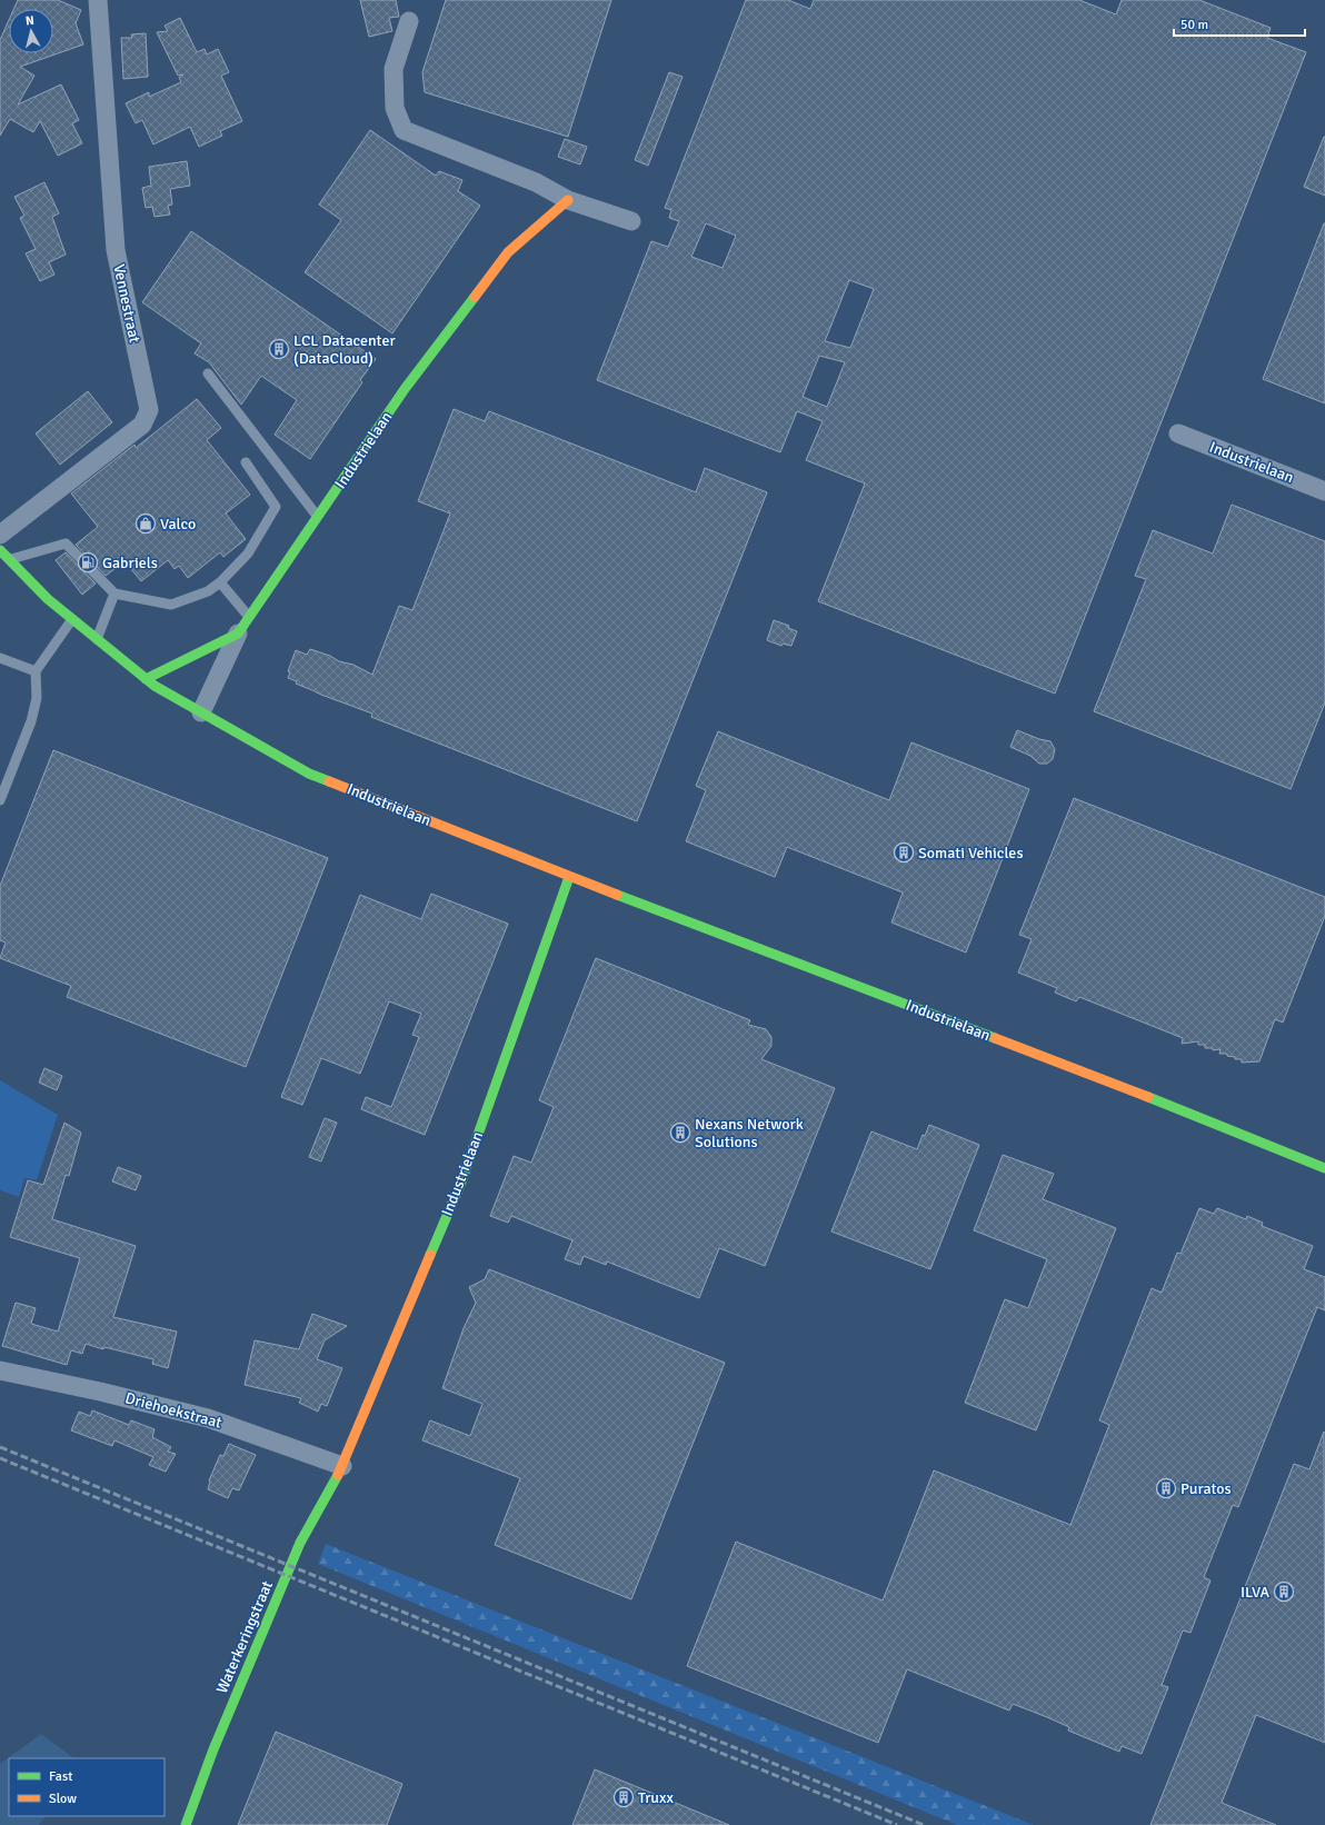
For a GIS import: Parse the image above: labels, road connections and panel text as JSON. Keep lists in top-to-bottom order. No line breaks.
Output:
{"streets":{"street":["Vennestraat","Industrielaan","Driehoekstraat","Waterkeringstraat"]},"crossings":[["Industrielaan","Driehoekstraat"],["Industrielaan","Waterkeringstraat"],["Driehoekstraat","Waterkeringstraat"]],"places":{"building":["LCL Datacenter (DataCloud)","Somati Vehicles","Nexans Network Solutions","Puratos","ILVA","Truxx"],"shop":["Valco"],"fuel station":["Gabriels"]},"legend":["Fast","Slow"],"scale_bar":"50 m","north":"top"}
